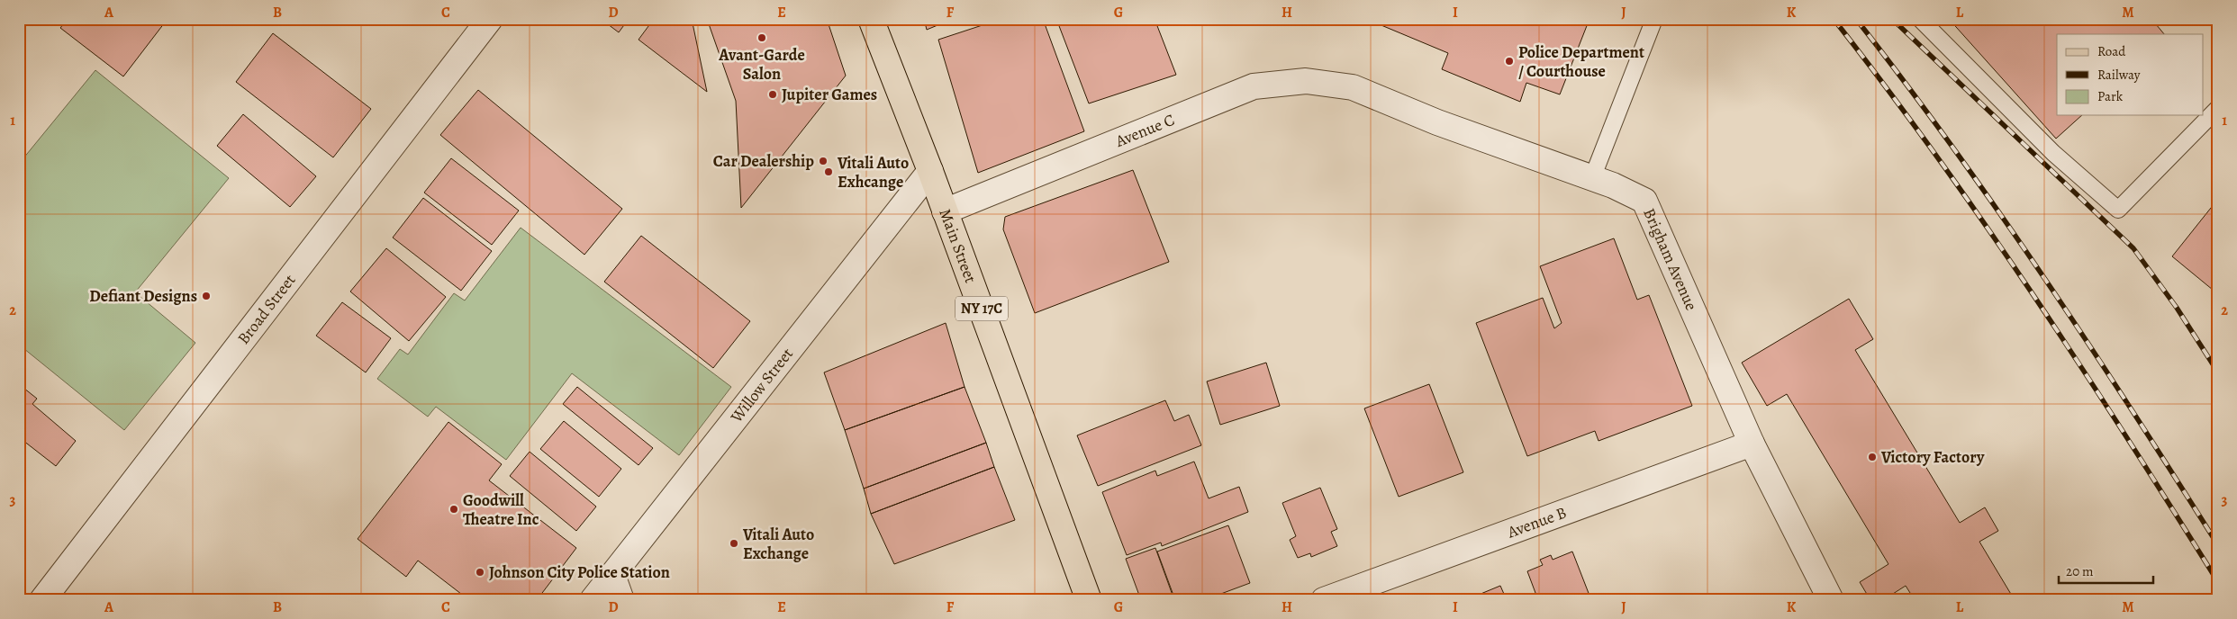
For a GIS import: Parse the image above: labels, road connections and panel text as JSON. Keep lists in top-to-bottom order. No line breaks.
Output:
{"streets":{"main road":["Main Street","NY 17C"],"street":["Avenue C","Brigham Avenue","Broad Street","Willow Street","Avenue B"]},"crossings":[["Avenue C","Main Street"],["Avenue C","Brigham Avenue"],["Main Street","Willow Street"],["Brigham Avenue","Avenue B"]],"places":["Avant-Garde Salon","Police Department / Courthouse","Jupiter Games","Car Dealership","Vitali Auto Exhcange","Defiant Designs","Victory Factory","Goodwill Theatre Inc","Vitali Auto Exchange","Johnson City Police Station"],"legend":["Road","Railway","Park"],"scale_bar":"20 m","grid":{"columns":["A","B","C","D","E","F","G","H","I","J","K","L","M"],"rows":["1","2","3"]}}
